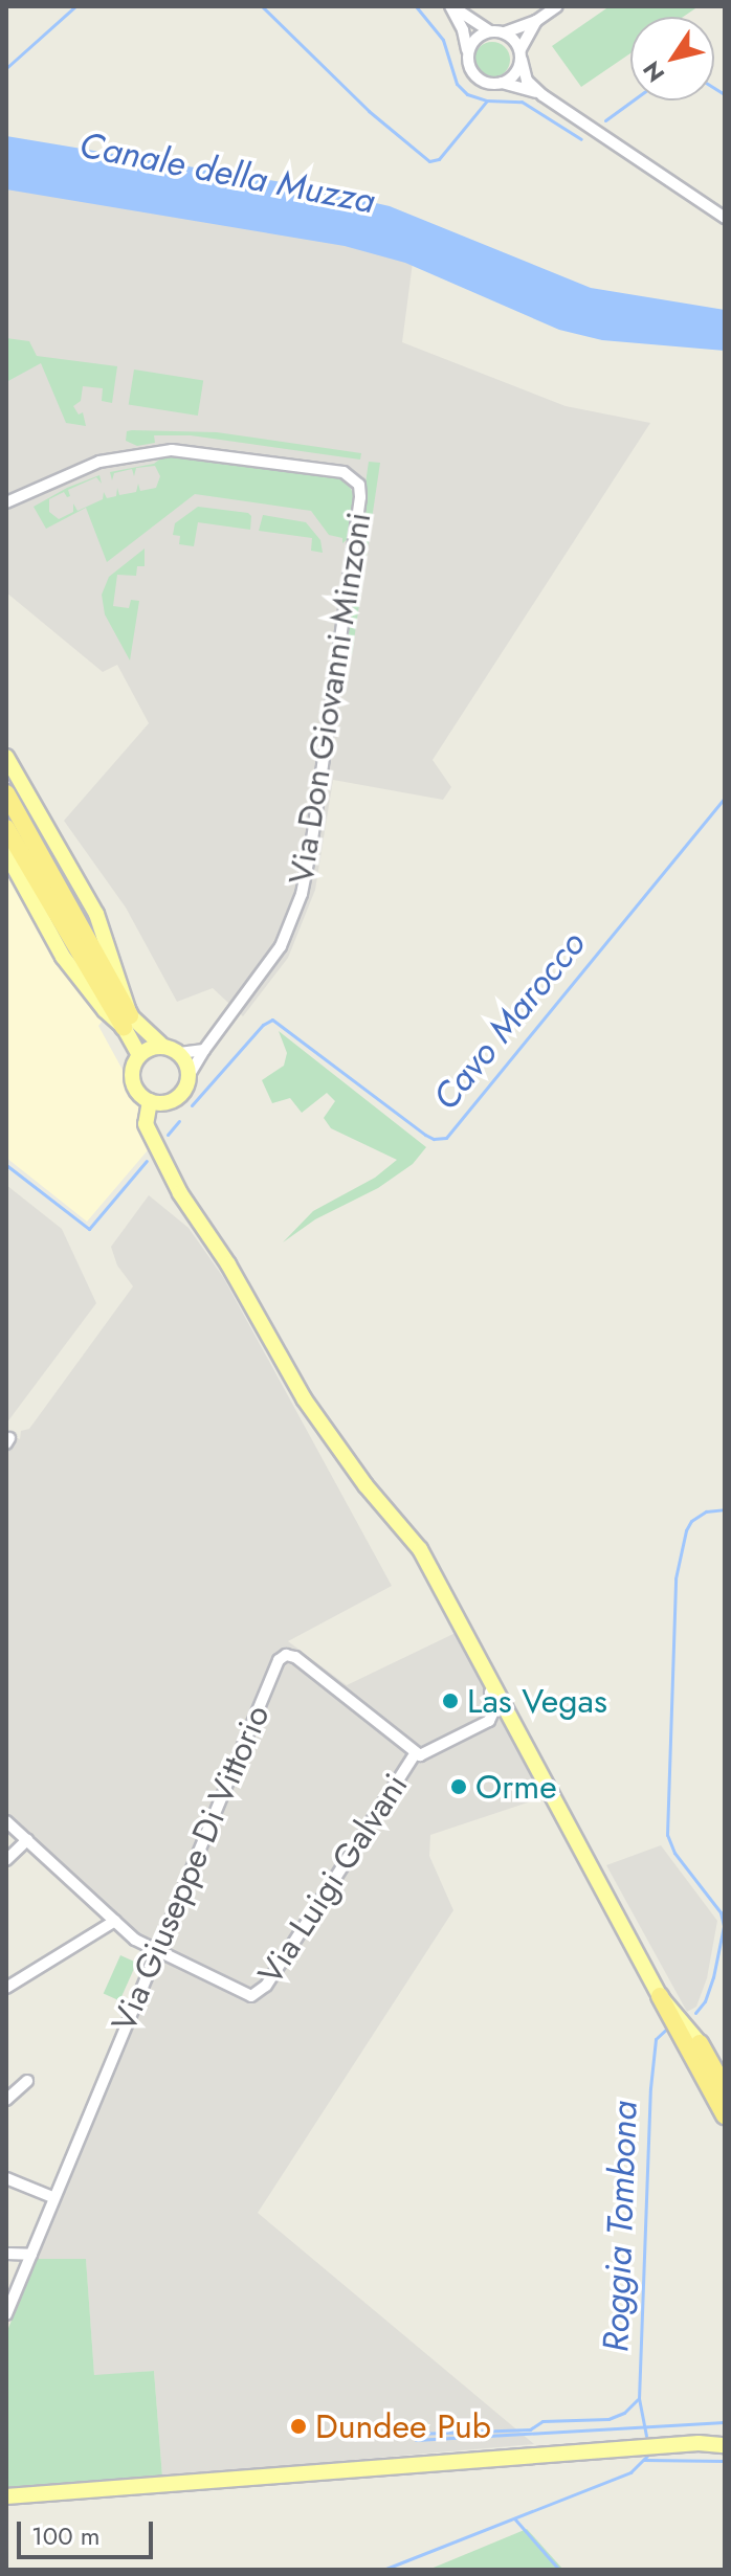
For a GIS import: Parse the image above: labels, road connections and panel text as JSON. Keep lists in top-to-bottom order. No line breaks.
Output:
{"streets":{"street":["Via Don Giovanni Minzoni","Via Giuseppe Di Vittorio","Via Luigi Galvani"]},"crossings":[["Via Giuseppe Di Vittorio","Via Luigi Galvani"]],"water":["Canale della Muzza","Cavo Marocco","Roggia Tombona"],"places":["Las Vegas","Orme","Dundee Pub"],"scale_bar":"100 m","north":"bottom left"}
